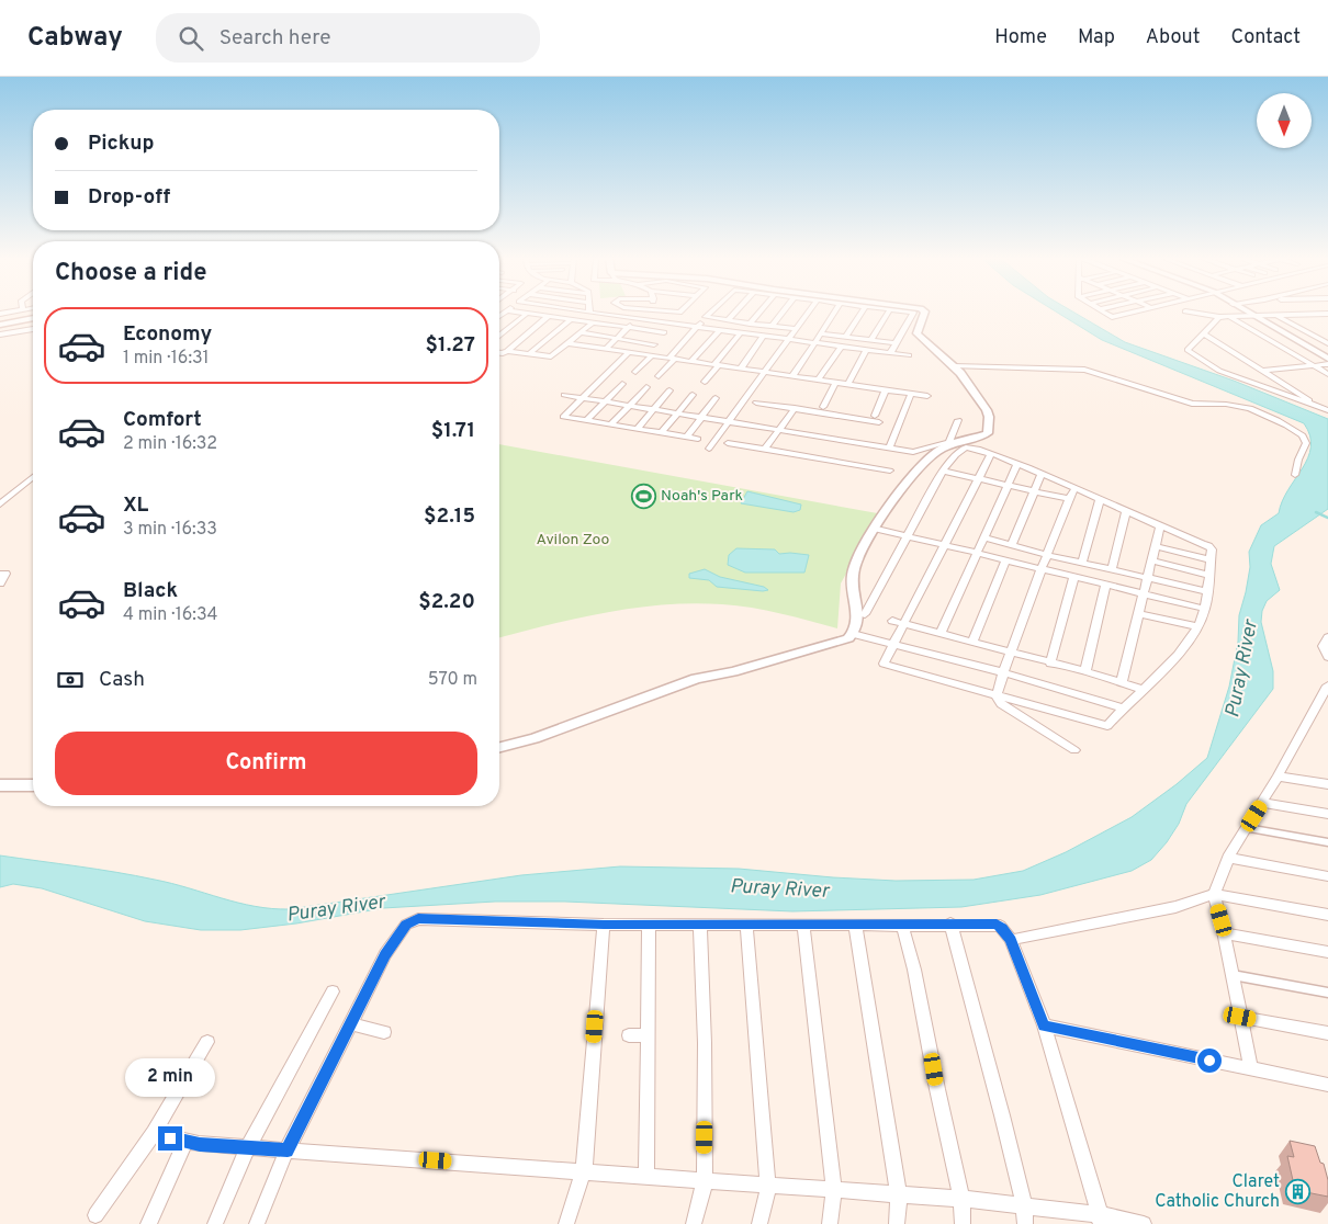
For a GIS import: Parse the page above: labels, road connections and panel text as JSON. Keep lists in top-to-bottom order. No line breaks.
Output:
{"water":["Puray River"],"parks":["Avilon Zoo"],"places":{"sports":["Noah's Park"],"building":["Claret Catholic Church"]},"north":"bottom","page":{"header":"Cabway","search":"Search here","nav":["Home","Map","About","Contact"],"banner":["Pickup","Drop-off"],"heading":"Choose a ride","list":[{"name":"Economy","note":"1 min · 16:31","value":"$1.27"},{"name":"Comfort","note":"2 min · 16:32","value":"$1.71"},{"name":"XL","note":"3 min · 16:33","value":"$2.15"},{"name":"Black","note":"4 min · 16:34","value":"$2.20"}],"pay":["Cash","570 m"],"buttons":"Confirm","bubble":"2 min"}}
